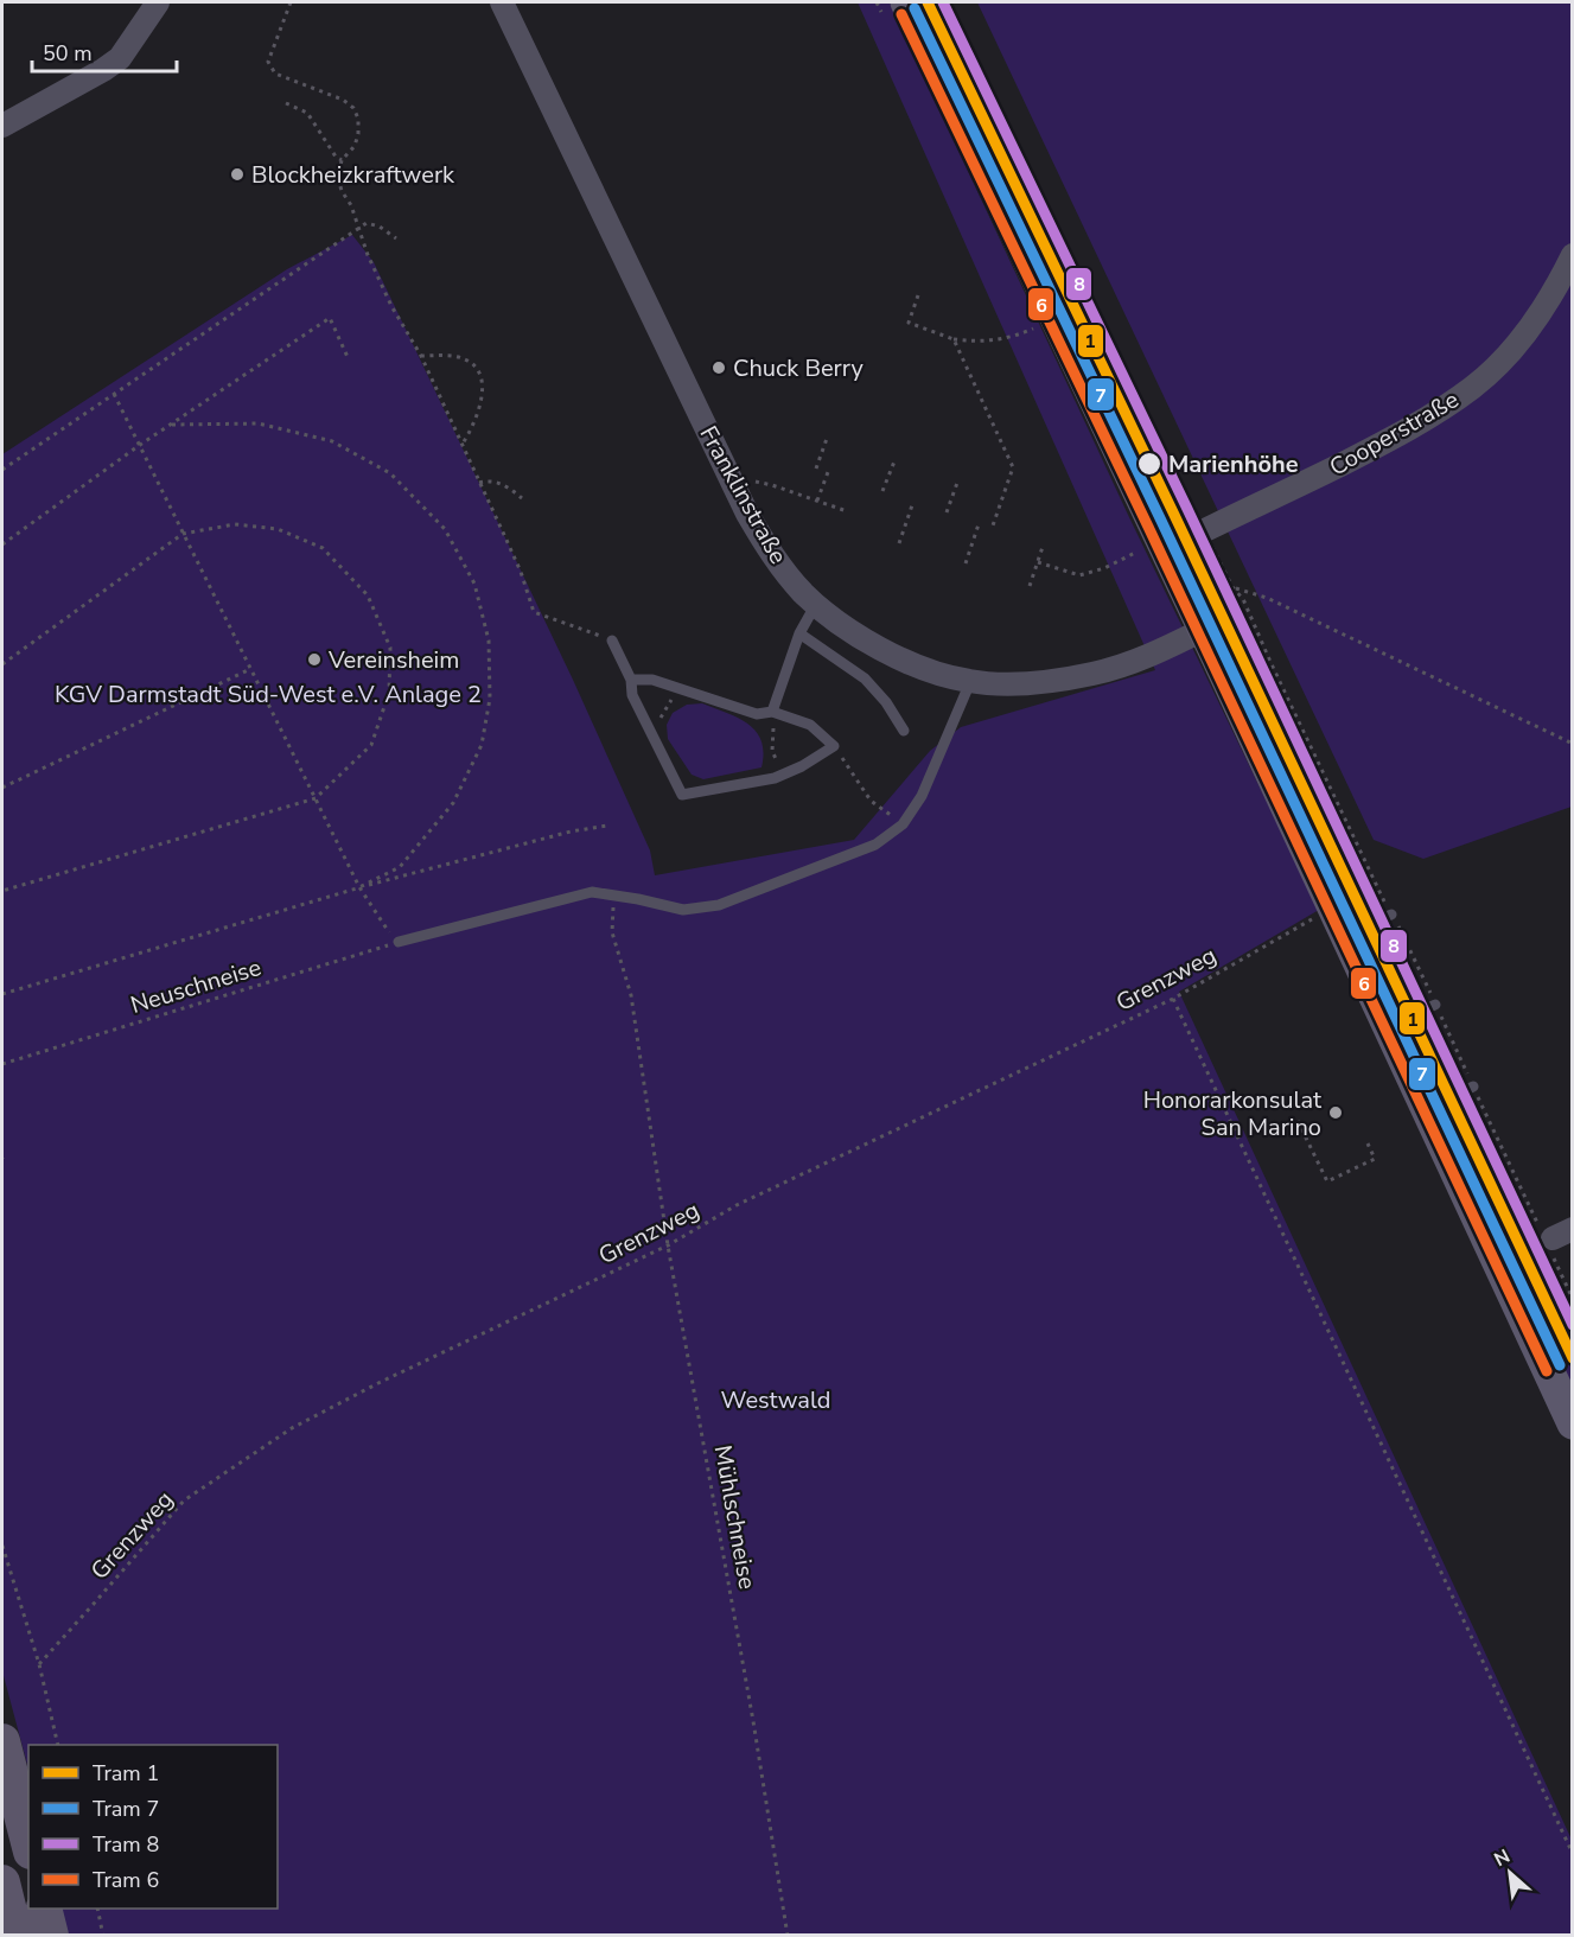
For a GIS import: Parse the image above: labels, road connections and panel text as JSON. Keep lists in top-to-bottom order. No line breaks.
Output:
{"streets":{"street":["Cooperstraße","Franklinstraße"],"path":["Grenzweg","Neuschneise","Mühlschneise"]},"crossings":[["Grenzweg","Mühlschneise"]],"parks":["KGV Darmstadt Süd-West e.V. Anlage 2","Westwald"],"places":["Blockheizkraftwerk","Chuck Berry","Marienhöhe","Vereinsheim","Honorarkonsulat San Marino"],"lines":["tram line 1","tram line 8","tram line 7","tram line 6"],"legend":["Tram 1","Tram 7","Tram 8","Tram 6"],"scale_bar":"50 m","north":"top left"}
